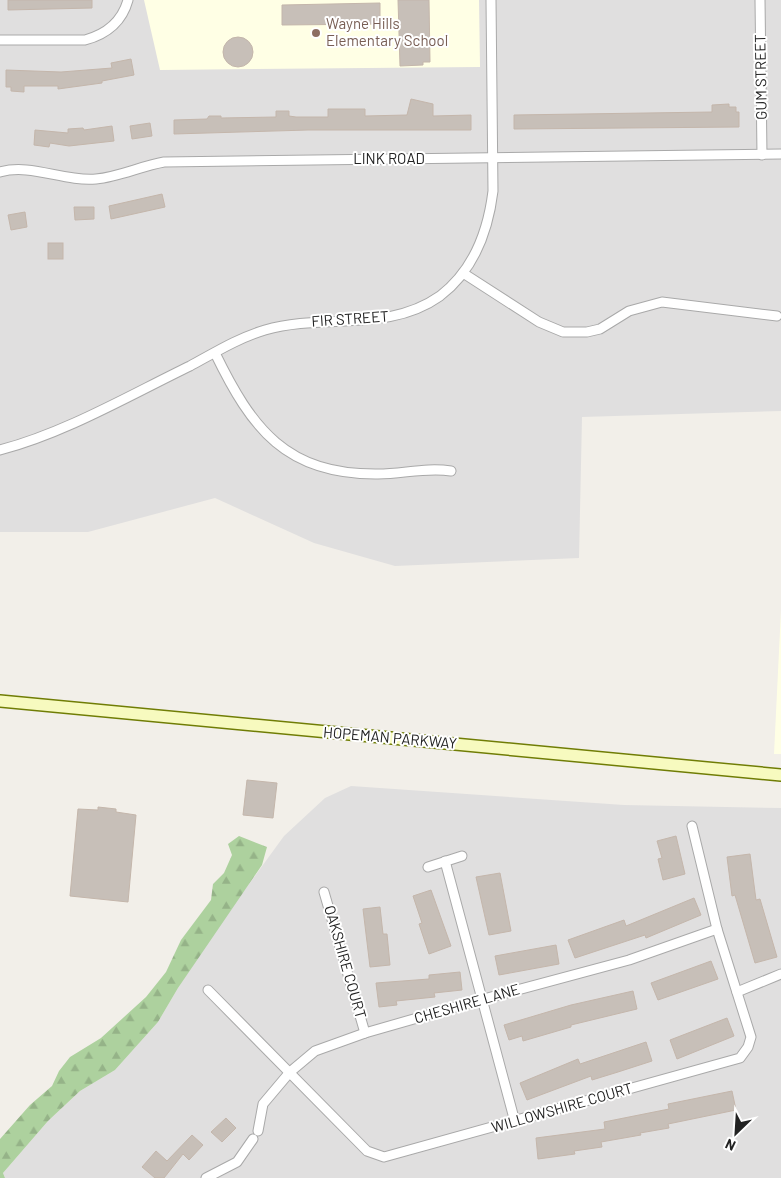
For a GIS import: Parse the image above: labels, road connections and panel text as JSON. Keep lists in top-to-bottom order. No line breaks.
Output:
{"streets":{"main road":["HOPEMAN PARKWAY"],"street":["GUM STREET","LINK ROAD","FIR STREET","OAKSHIRE COURT","CHESHIRE LANE","WILLOWSHIRE COURT"]},"crossings":[["GUM STREET","LINK ROAD"],["LINK ROAD","FIR STREET"],["OAKSHIRE COURT","CHESHIRE LANE"],["CHESHIRE LANE","WILLOWSHIRE COURT"]],"places":["Wayne Hills Elementary School"],"north":"bottom left"}
